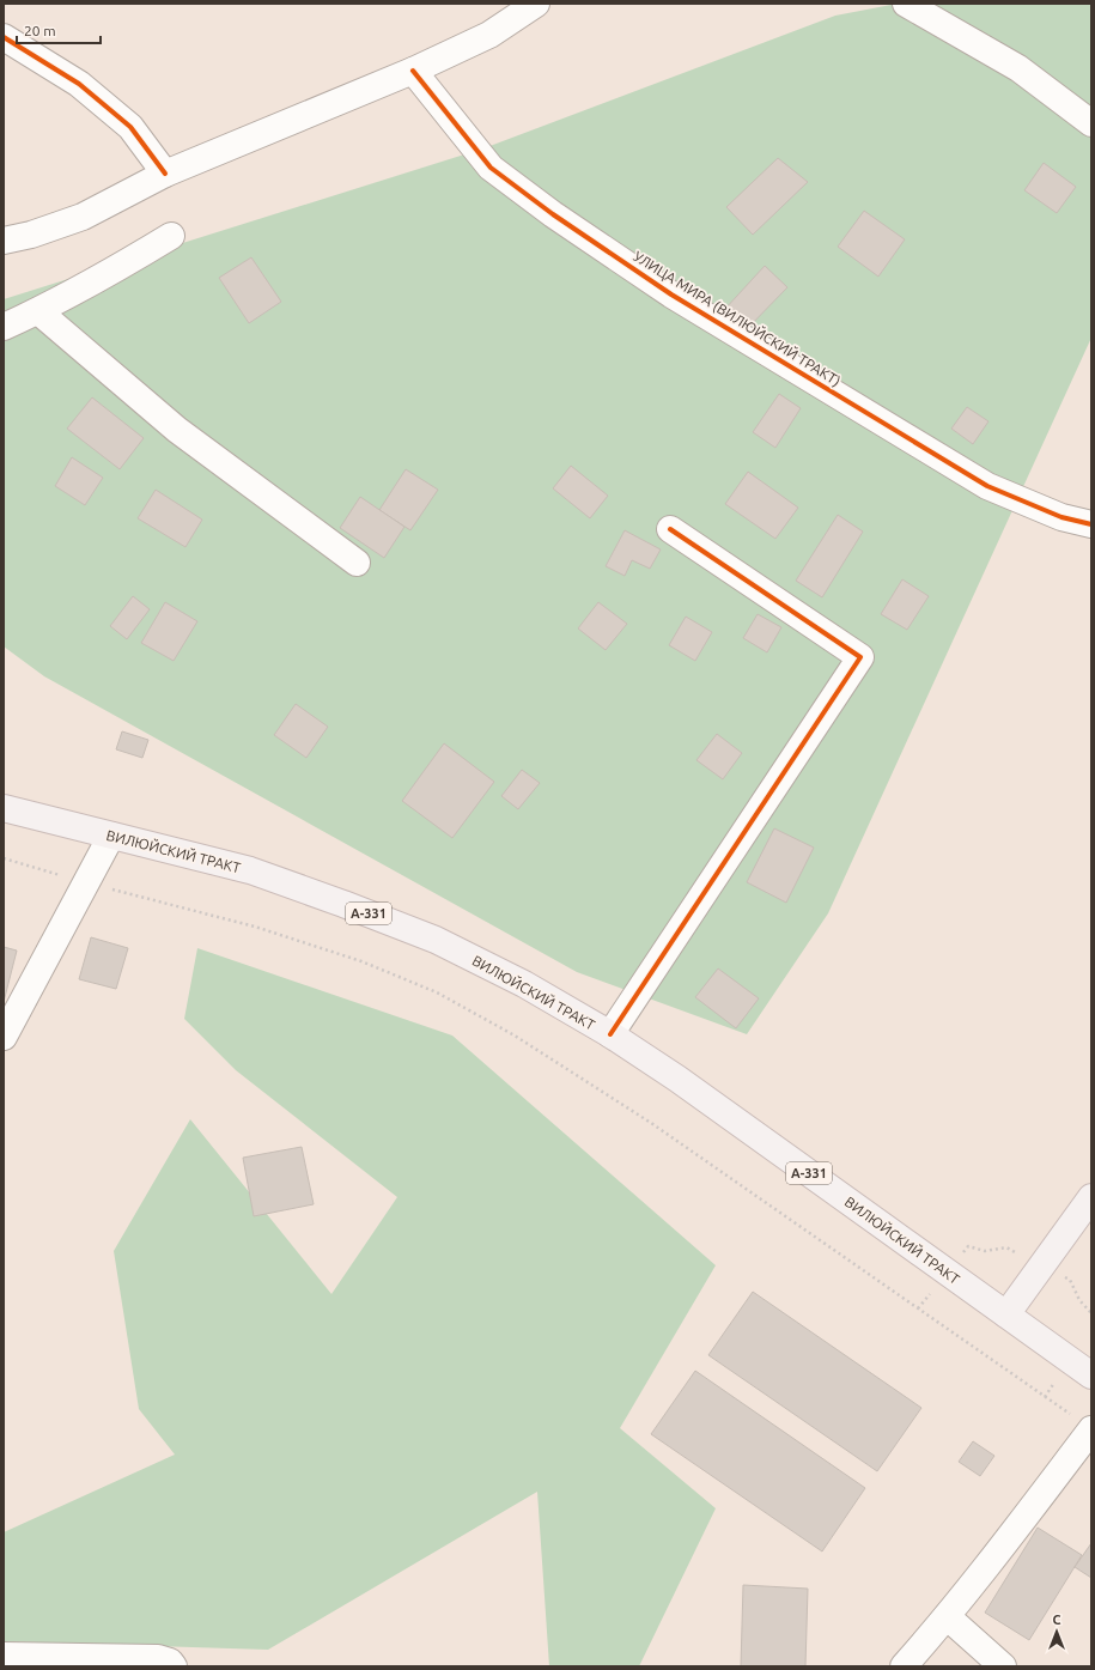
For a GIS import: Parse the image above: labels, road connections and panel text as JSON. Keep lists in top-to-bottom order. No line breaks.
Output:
{"streets":{"main road":["ВИЛЮЙСКИЙ ТРАКТ","А-331"],"street":["УЛИЦА МИРА (ВИЛЮЙСКИЙ ТРАКТ)"]},"scale_bar":"20 m","north":"top"}
